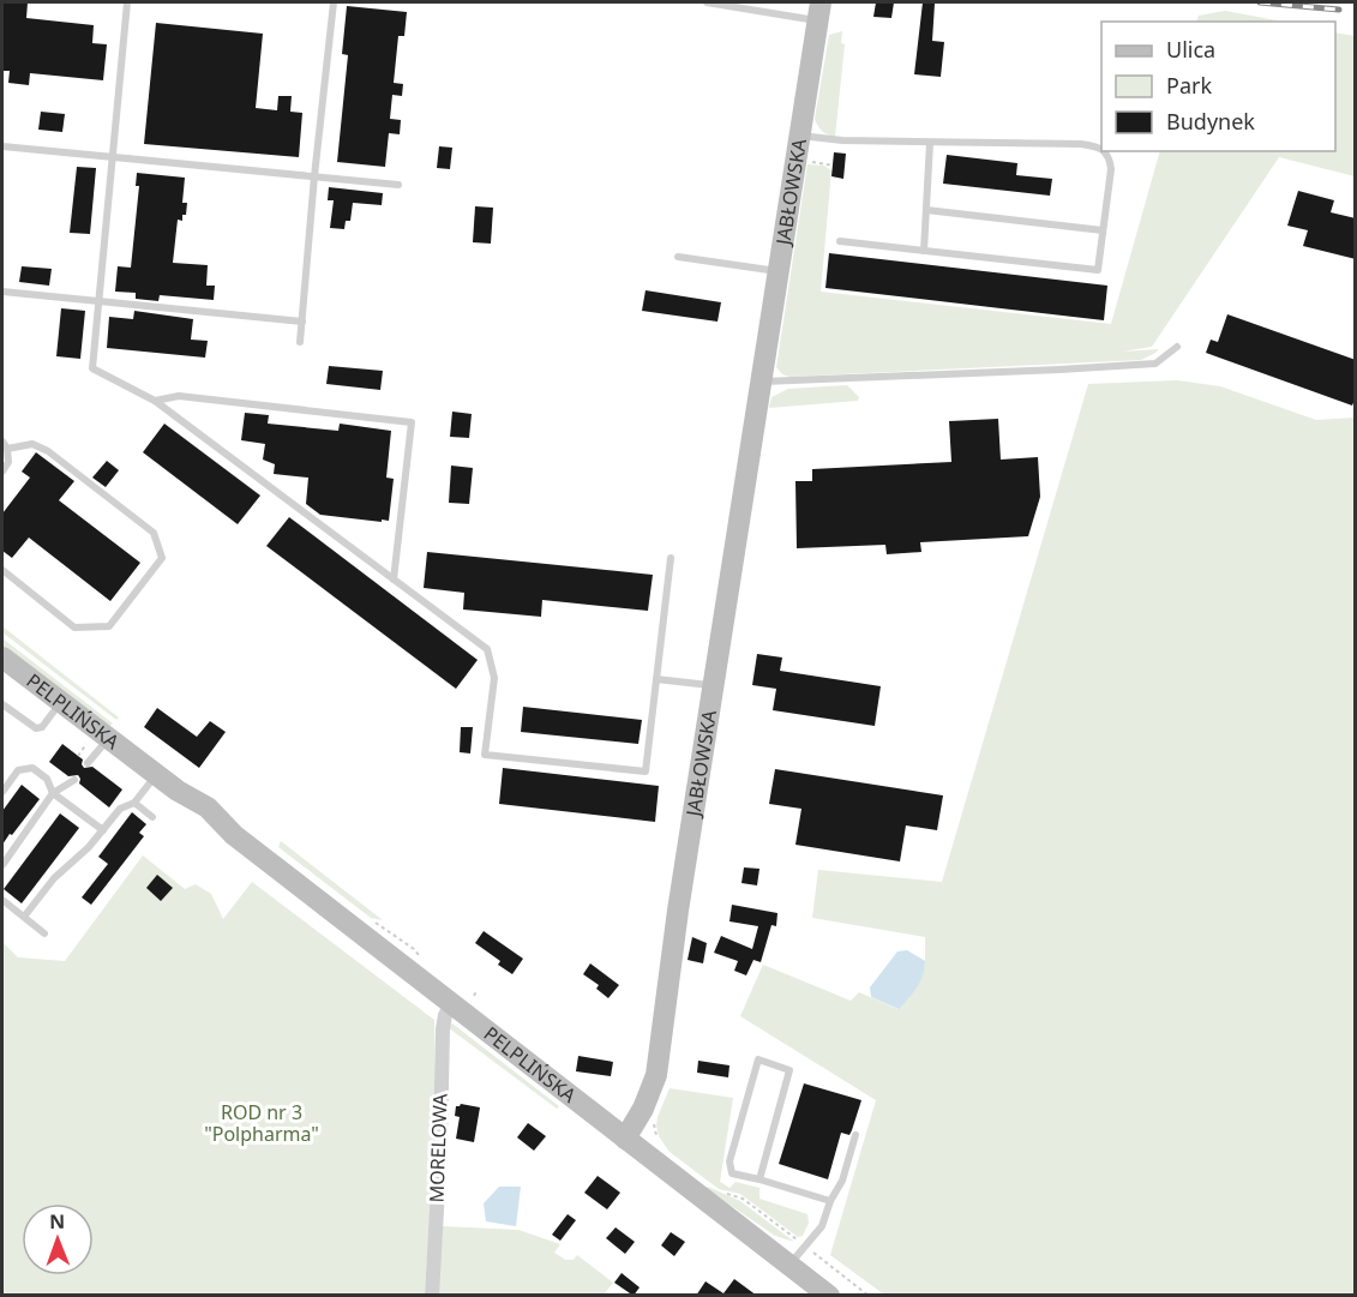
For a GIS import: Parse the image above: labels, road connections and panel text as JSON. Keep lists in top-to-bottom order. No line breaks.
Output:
{"streets":{"main road":["JABŁOWSKA","PELPLIŃSKA"],"street":["MORELOWA"]},"crossings":[["JABŁOWSKA","PELPLIŃSKA"],["PELPLIŃSKA","MORELOWA"]],"parks":["ROD nr 3 \"Polpharma\""],"legend":["Ulica","Park","Budynek"],"north":"top"}
